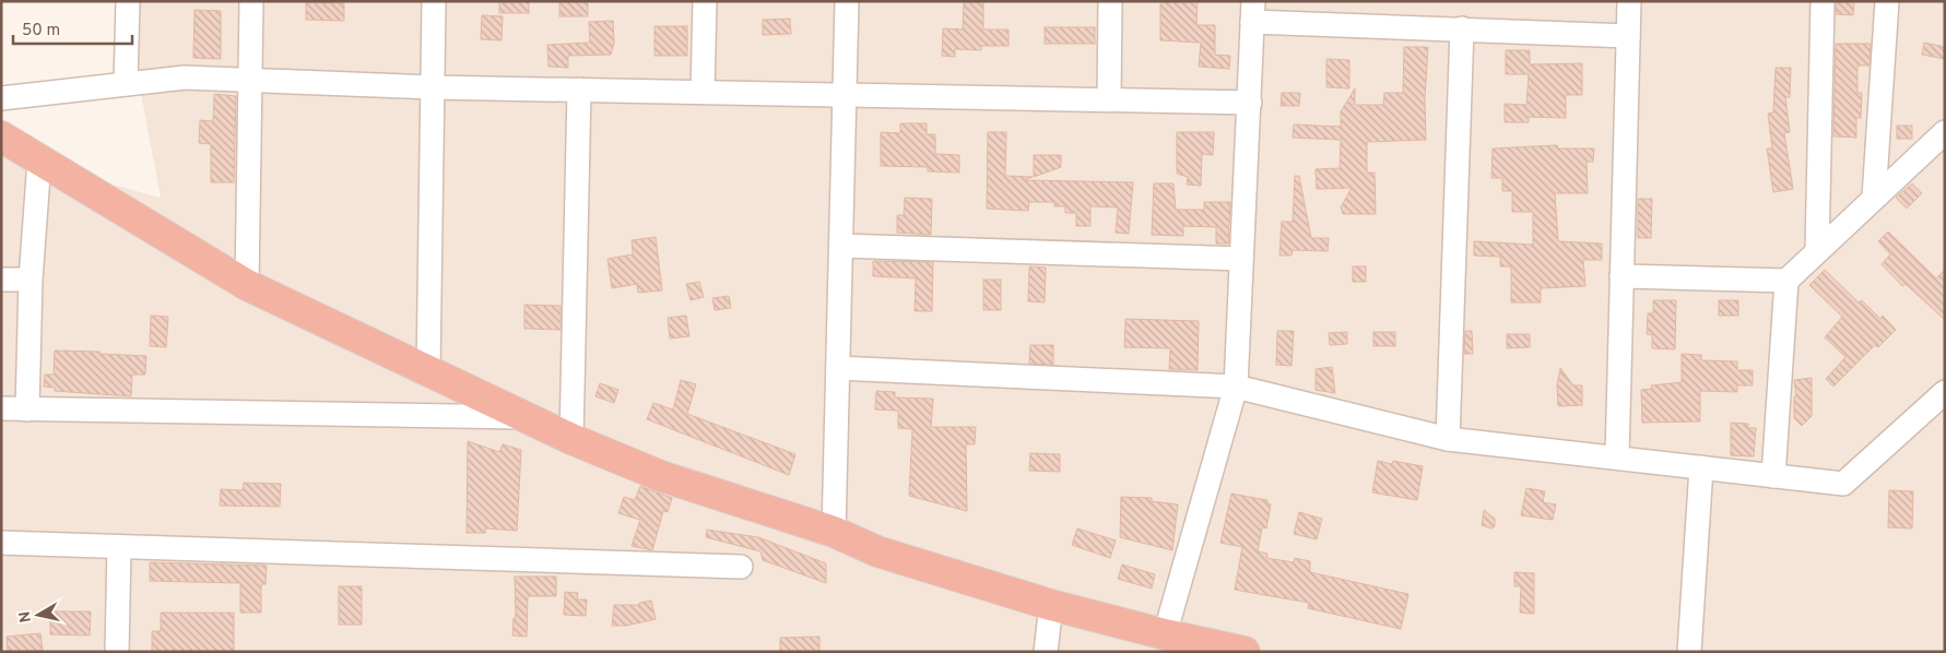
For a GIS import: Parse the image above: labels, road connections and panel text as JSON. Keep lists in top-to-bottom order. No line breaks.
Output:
{"scale_bar":"50 m","north":"left"}
